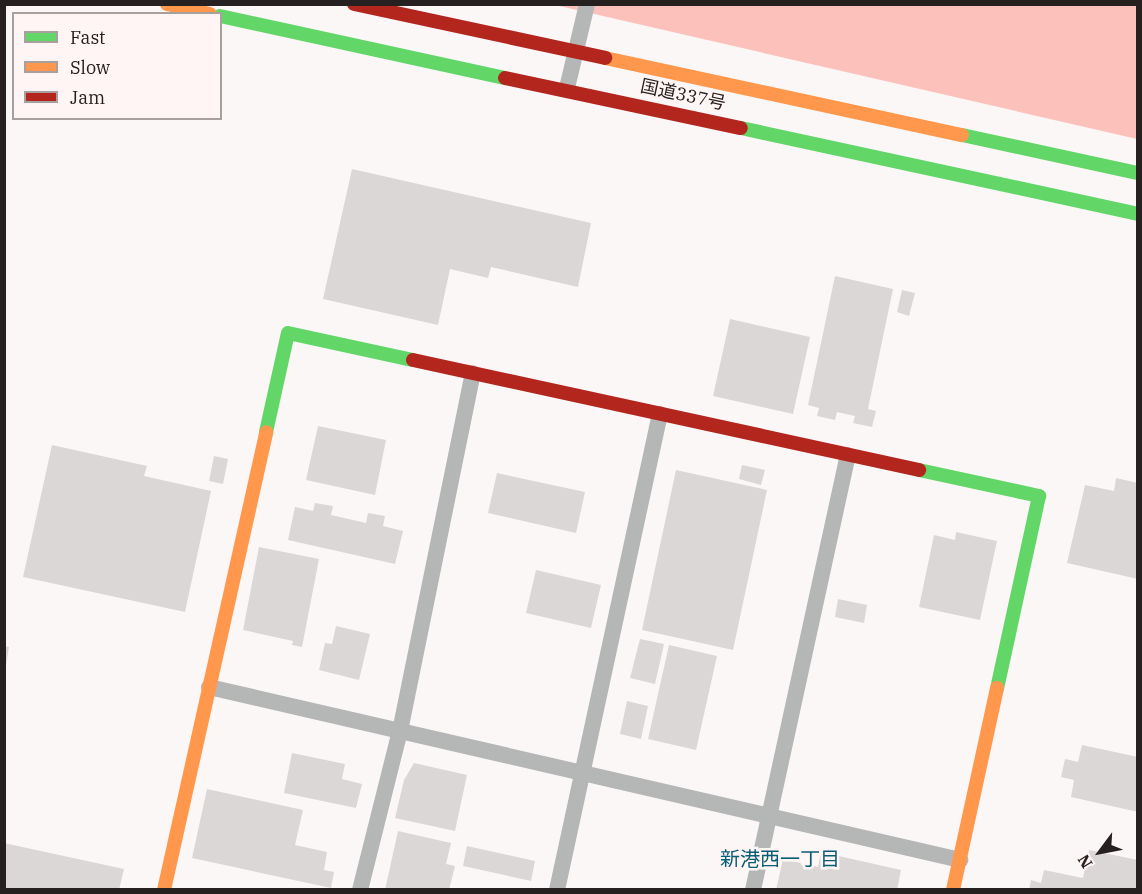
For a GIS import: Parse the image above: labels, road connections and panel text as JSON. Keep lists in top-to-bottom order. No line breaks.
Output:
{"streets":{"main road":["国道337号"]},"districts":["新港西一丁目"],"legend":["Fast","Slow","Jam"],"north":"bottom left"}
